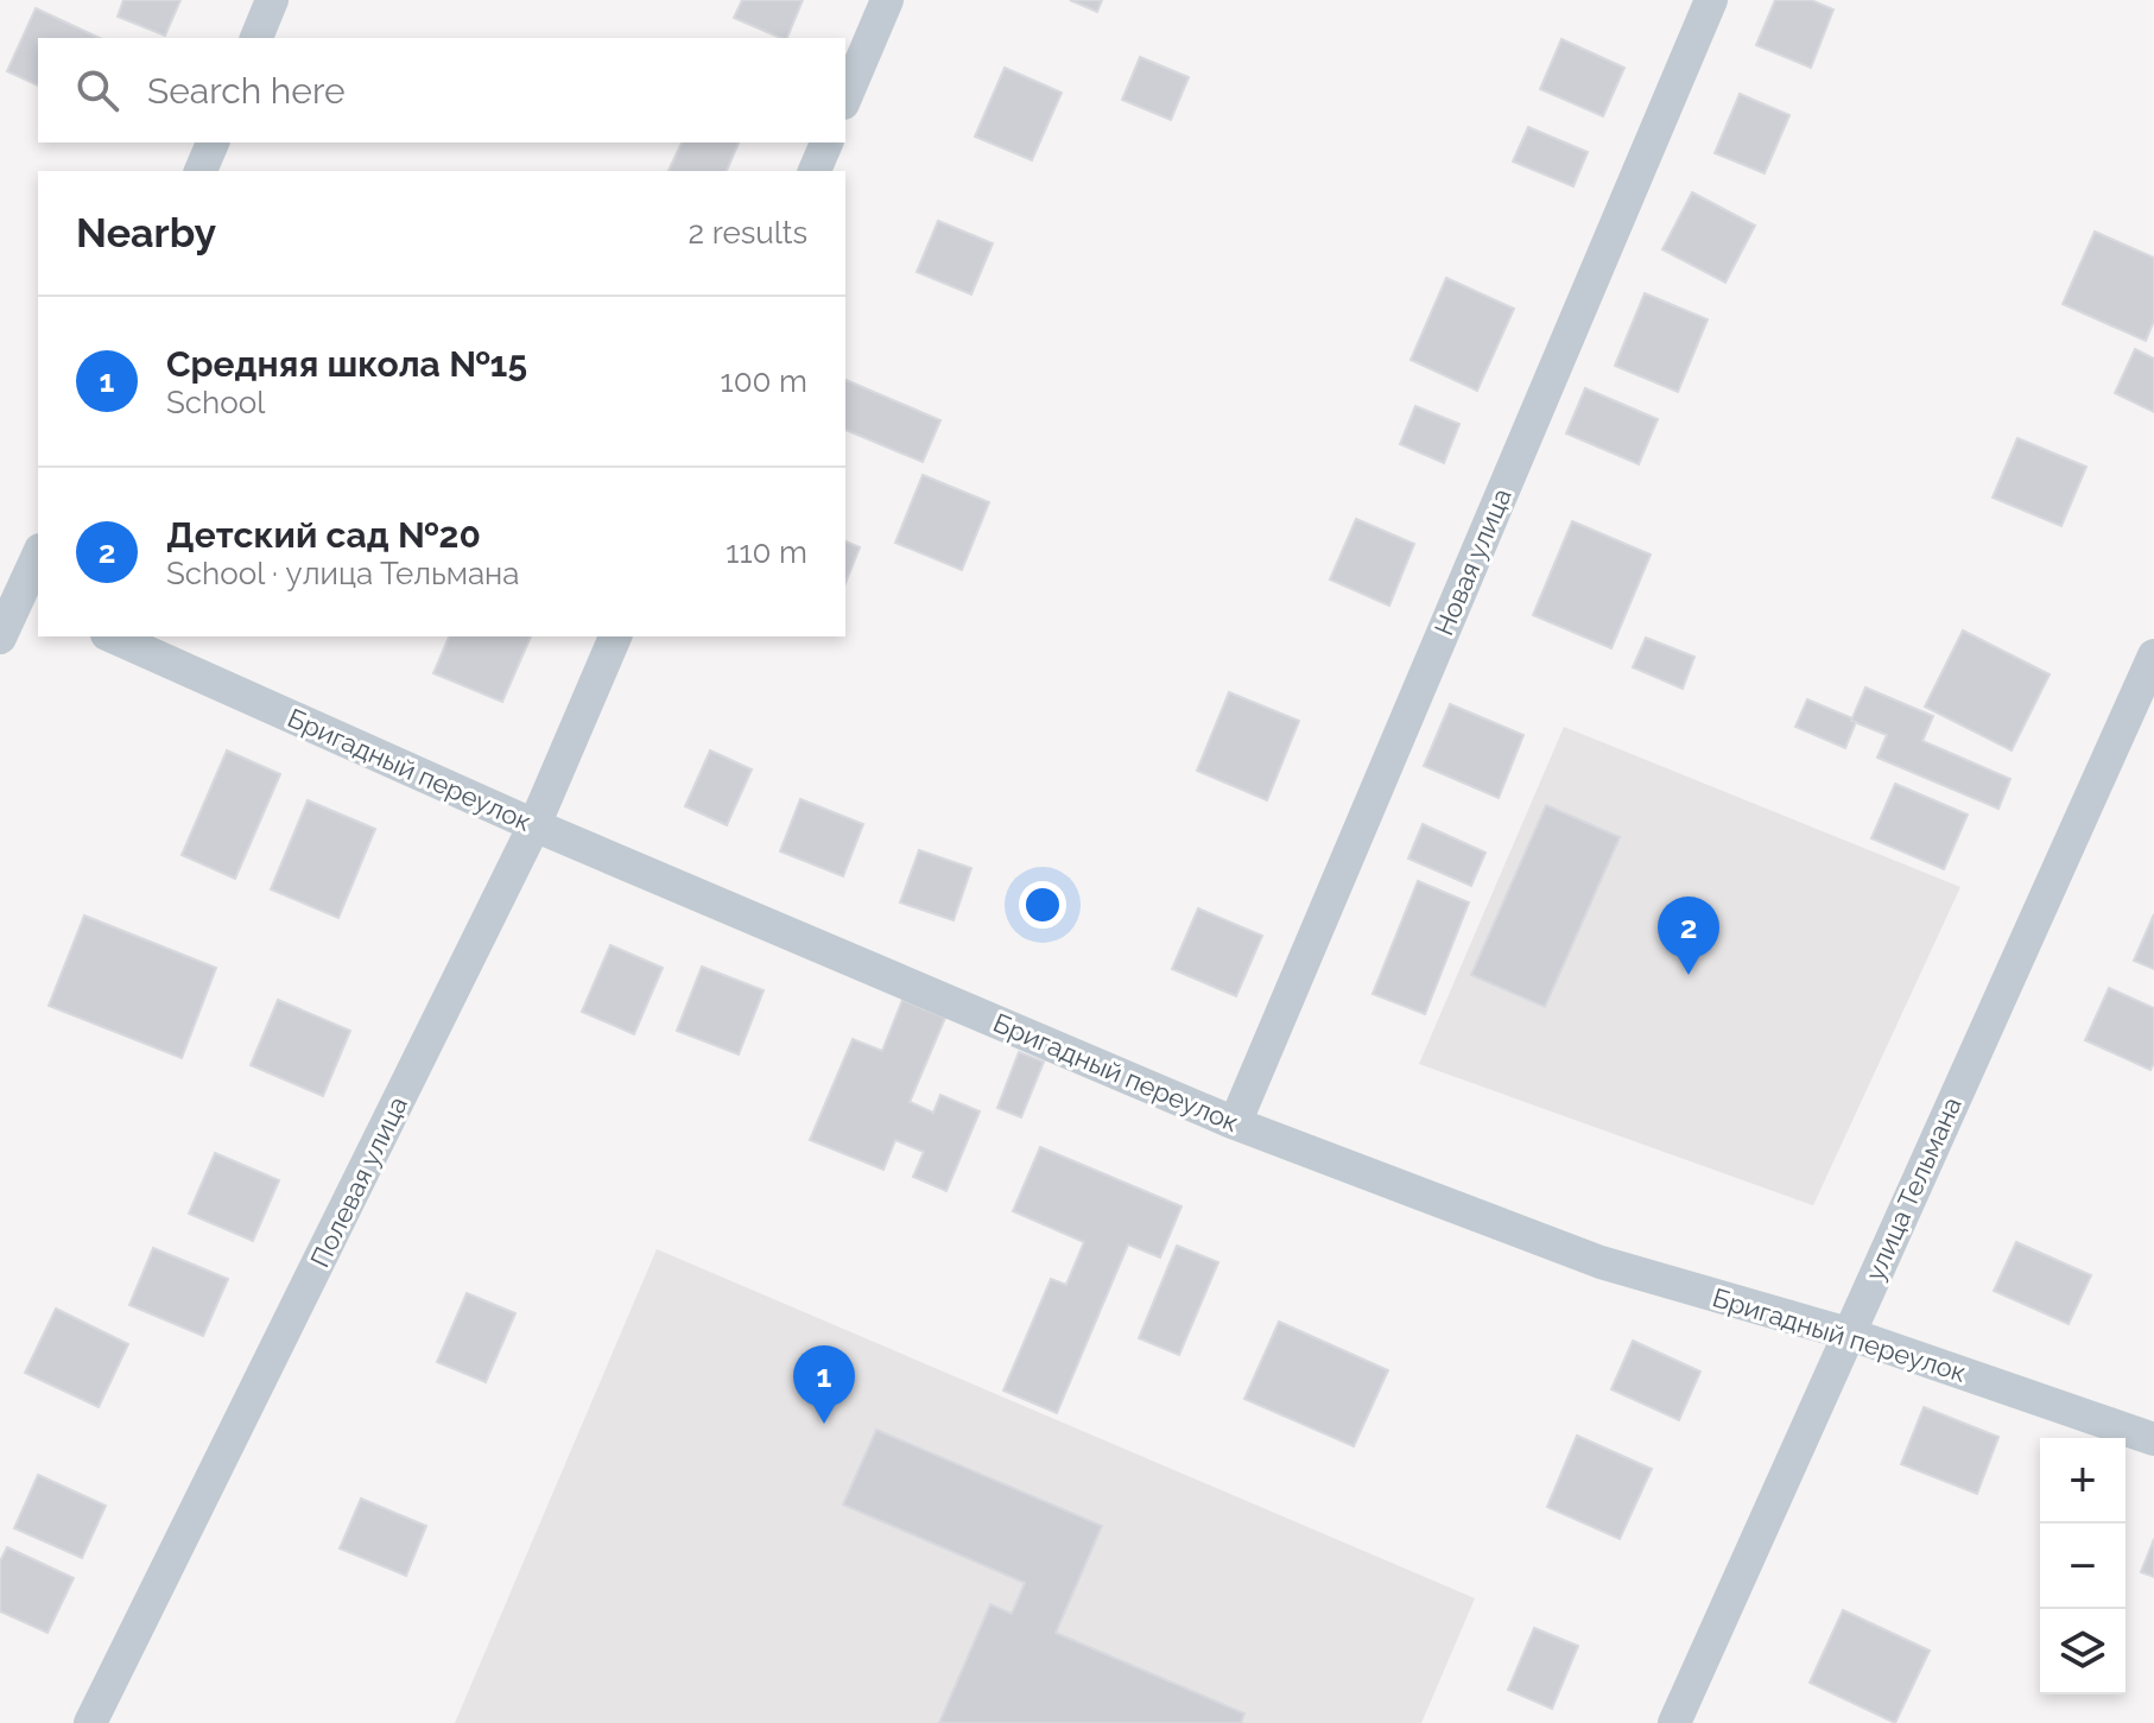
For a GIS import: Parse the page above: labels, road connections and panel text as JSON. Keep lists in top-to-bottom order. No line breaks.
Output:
{"streets":{"street":["Новая улица","Бригадный переулок","Полевая улица","улица Тельмана"]},"crossings":[["Новая улица","Бригадный переулок"],["Бригадный переулок","Полевая улица"],["Бригадный переулок","улица Тельмана"]],"page":{"search":"Search here","heading":["Nearby","2 results"],"list":[{"mark":"1","name":"Средняя школа №15","note":"School","value":"100 m"},{"mark":"2","name":"Детский сад №20","note":"School · улица Тельмана","value":"110 m"}],"pins":["2","1"],"map_buttons":["+","−"]}}
